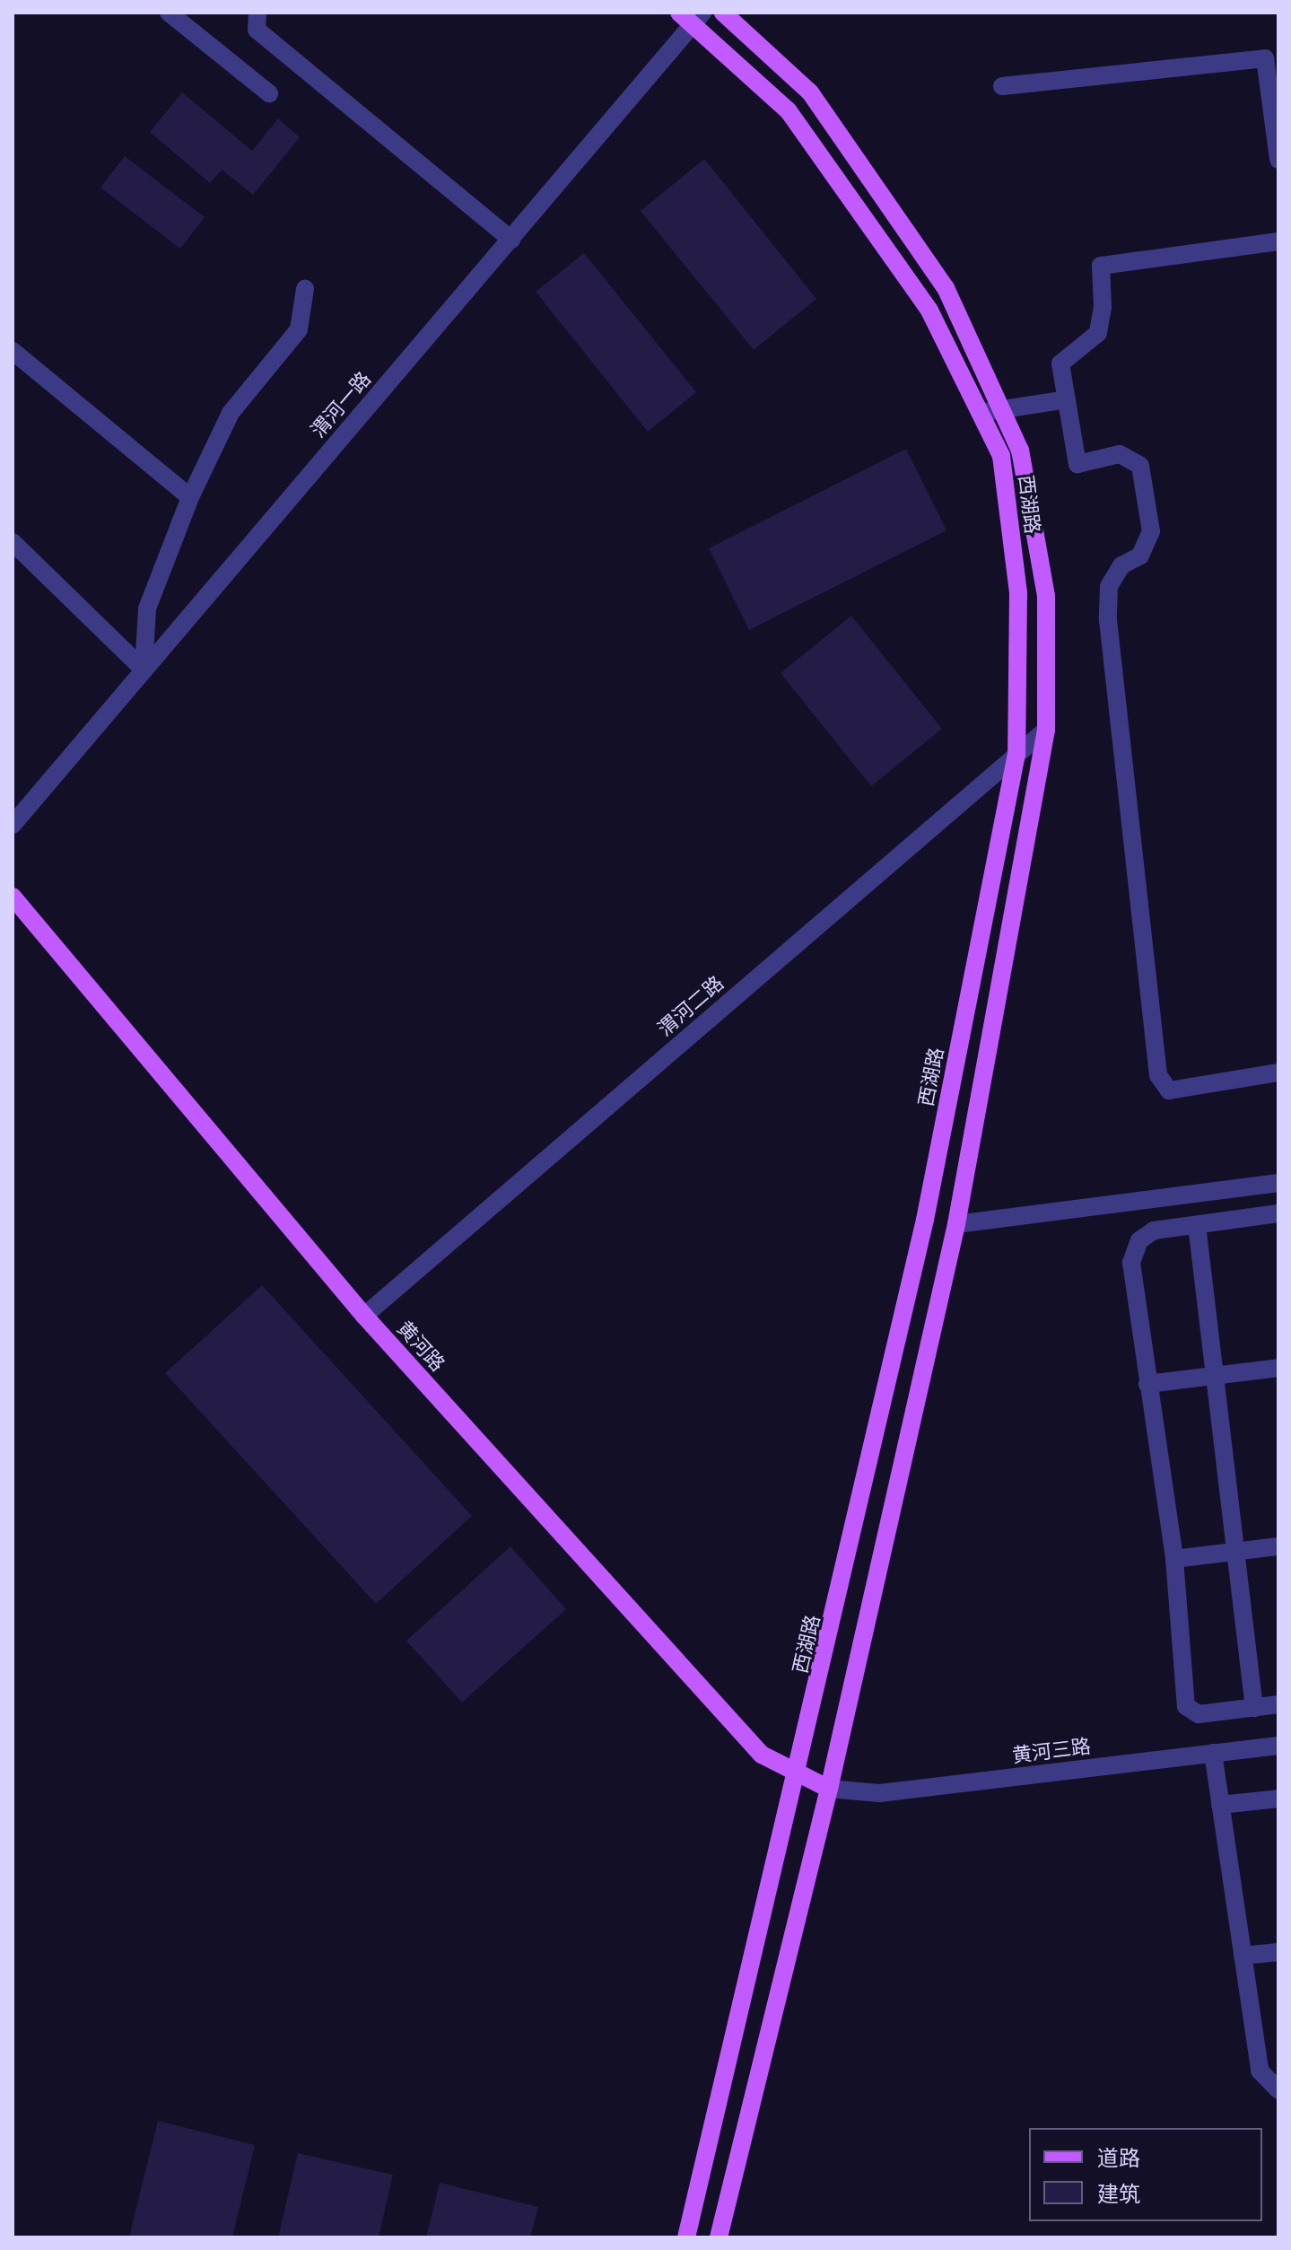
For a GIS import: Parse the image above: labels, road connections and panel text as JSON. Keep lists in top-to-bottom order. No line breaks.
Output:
{"streets":{"main road":["西湖路","黄河路"],"street":["渭河一路","渭河二路","黄河三路"]},"crossings":[["渭河一路","西湖路"],["西湖路","渭河二路"],["西湖路","黄河路"],["西湖路","黄河三路"],["渭河二路","黄河路"],["黄河路","黄河三路"]],"legend":["道路","建筑"]}
